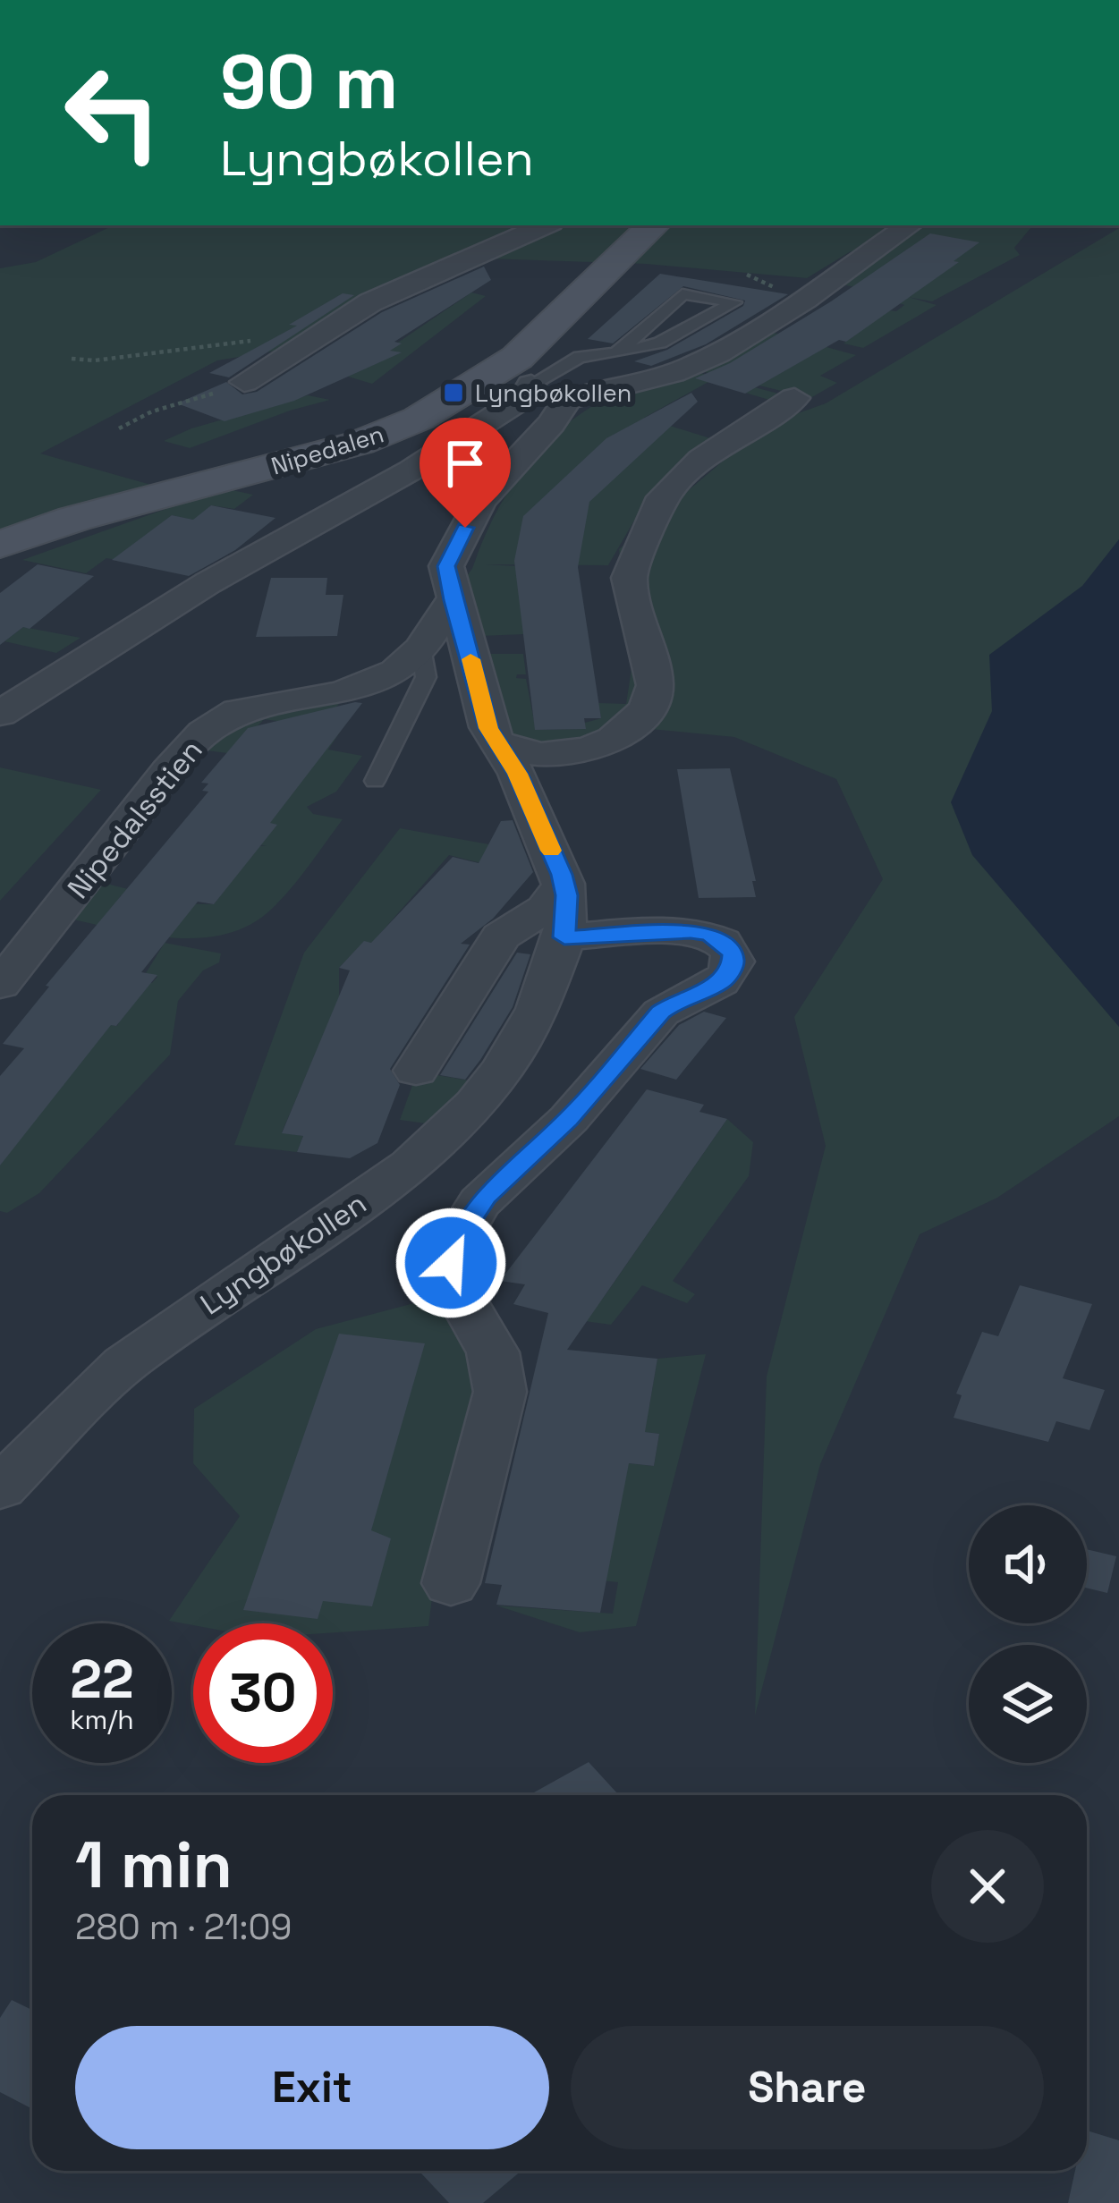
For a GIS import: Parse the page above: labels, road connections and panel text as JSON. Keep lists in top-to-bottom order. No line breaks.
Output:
{"streets":{"street":["Nipedalen","Nipedalsstien","Lyngbøkollen"]},"crossings":[["Nipedalen","Lyngbøkollen"],["Nipedalsstien","Lyngbøkollen"]],"places":{"transit":["Lyngbøkollen"]},"page":{"turn":["90 m","Lyngbøkollen"],"speed":"22 km/h","limit":"30","heading":["1 min","280 m · 21:09"],"buttons":["Exit","Share"]}}
